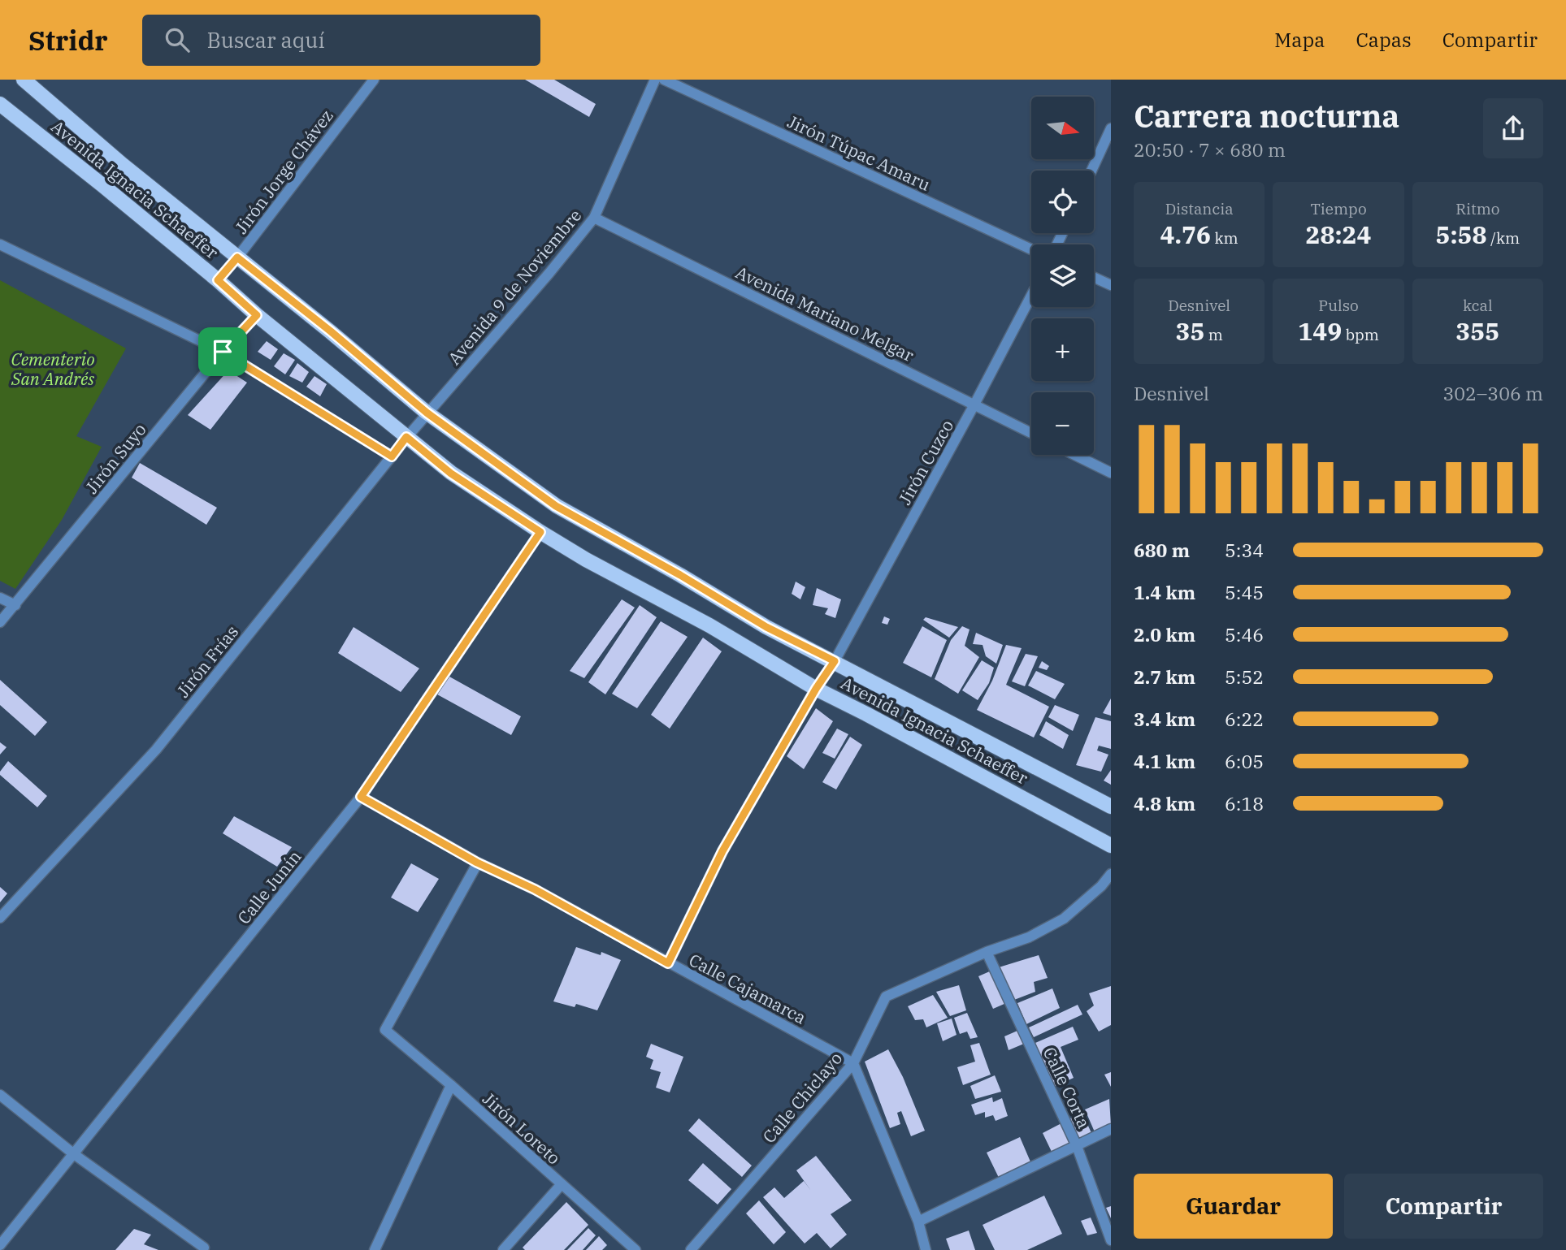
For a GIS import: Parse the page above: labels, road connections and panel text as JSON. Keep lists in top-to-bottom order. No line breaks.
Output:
{"streets":{"main road":["Avenida Ignacia Schaeffer"],"street":["Jirón Túpac Amaru","Jirón Jorge Chávez","Avenida 9 de Noviembre","Avenida Mariano Melgar","Jirón Suyo","Jirón Cuzco","Jirón Frías","Calle Junín","Calle Cajamarca","Calle Corta","Calle Chiclayo","Jirón Loreto"]},"crossings":[["Jirón Jorge Chávez","Avenida Ignacia Schaeffer"],["Avenida Ignacia Schaeffer","Avenida 9 de Noviembre"],["Avenida Ignacia Schaeffer","Jirón Suyo"],["Avenida Ignacia Schaeffer","Jirón Cuzco"],["Avenida Ignacia Schaeffer","Jirón Frías"],["Avenida Ignacia Schaeffer","Calle Junín"],["Avenida 9 de Noviembre","Avenida Mariano Melgar"],["Avenida 9 de Noviembre","Jirón Frías"],["Avenida Mariano Melgar","Jirón Cuzco"],["Jirón Cuzco","Calle Cajamarca"],["Calle Junín","Calle Cajamarca"],["Calle Cajamarca","Calle Chiclayo"],["Calle Cajamarca","Jirón Loreto"],["Calle Corta","Calle Chiclayo"]],"parks":["Cementerio San Andrés"],"north":"right","page":{"header":"Stridr","search":"Buscar aquí","nav":["Mapa","Capas","Compartir"],"heading":["Carrera nocturna","20:50 · 7 × 680 m"],"map_buttons":["+","−"],"stats":[["Distancia","4.76 km"],["Tiempo","28:24"],["Ritmo","5:58 /km"],["Desnivel","35 m"],["Pulso","149 bpm"],["kcal","355"]],"chart":["Desnivel","302–306 m"],"list":[{"name":"680 m","note":"5:34"},{"name":"1.4 km","note":"5:45"},{"name":"2.0 km","note":"5:46"},{"name":"2.7 km","note":"5:52"},{"name":"3.4 km","note":"6:22"},{"name":"4.1 km","note":"6:05"},{"name":"4.8 km","note":"6:18"}],"buttons":["Guardar","Compartir"]}}
